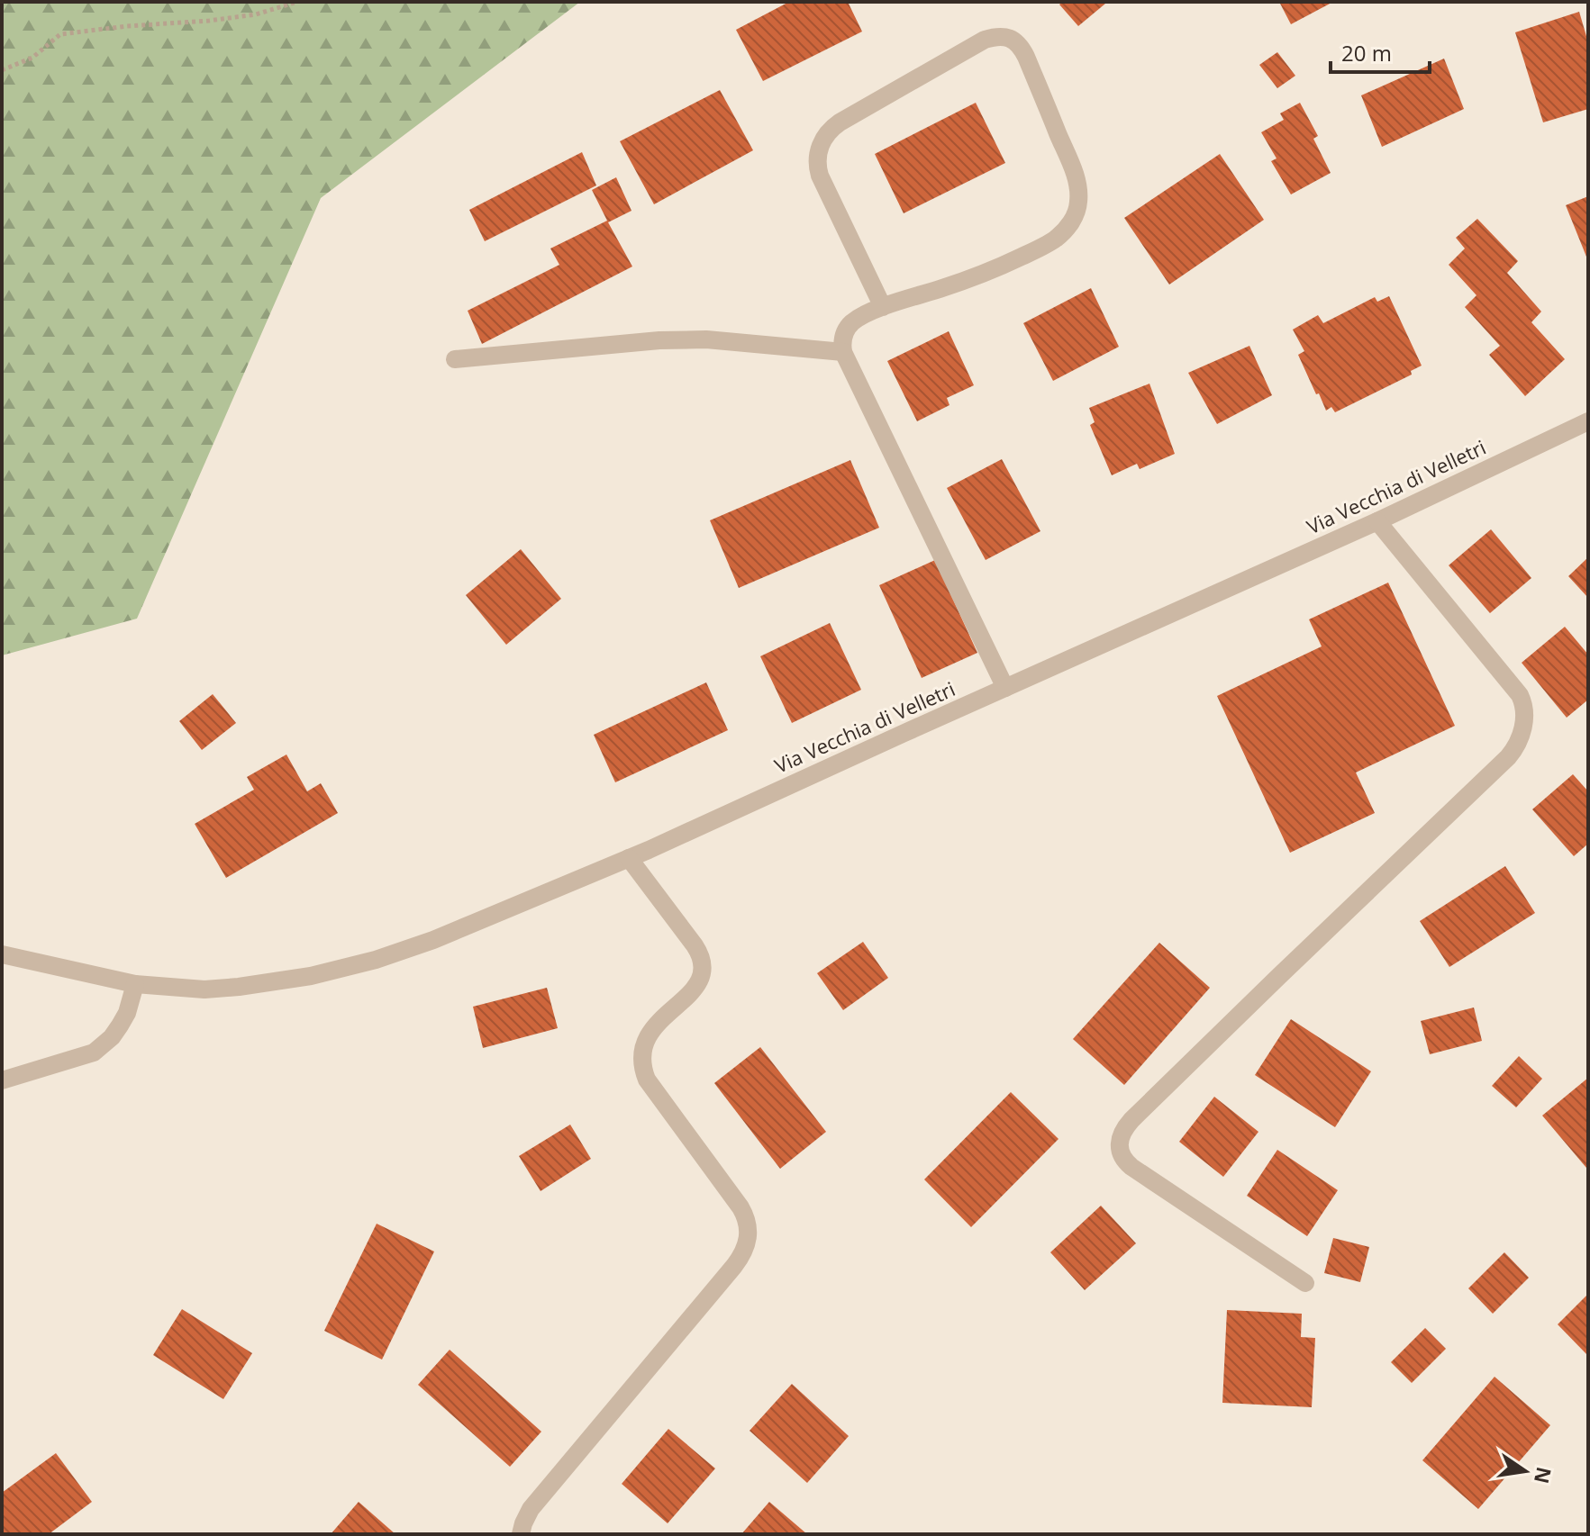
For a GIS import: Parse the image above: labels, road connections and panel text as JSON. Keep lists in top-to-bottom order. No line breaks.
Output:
{"streets":{"street":["Via Vecchia di Velletri"]},"scale_bar":"20 m","north":"right"}
